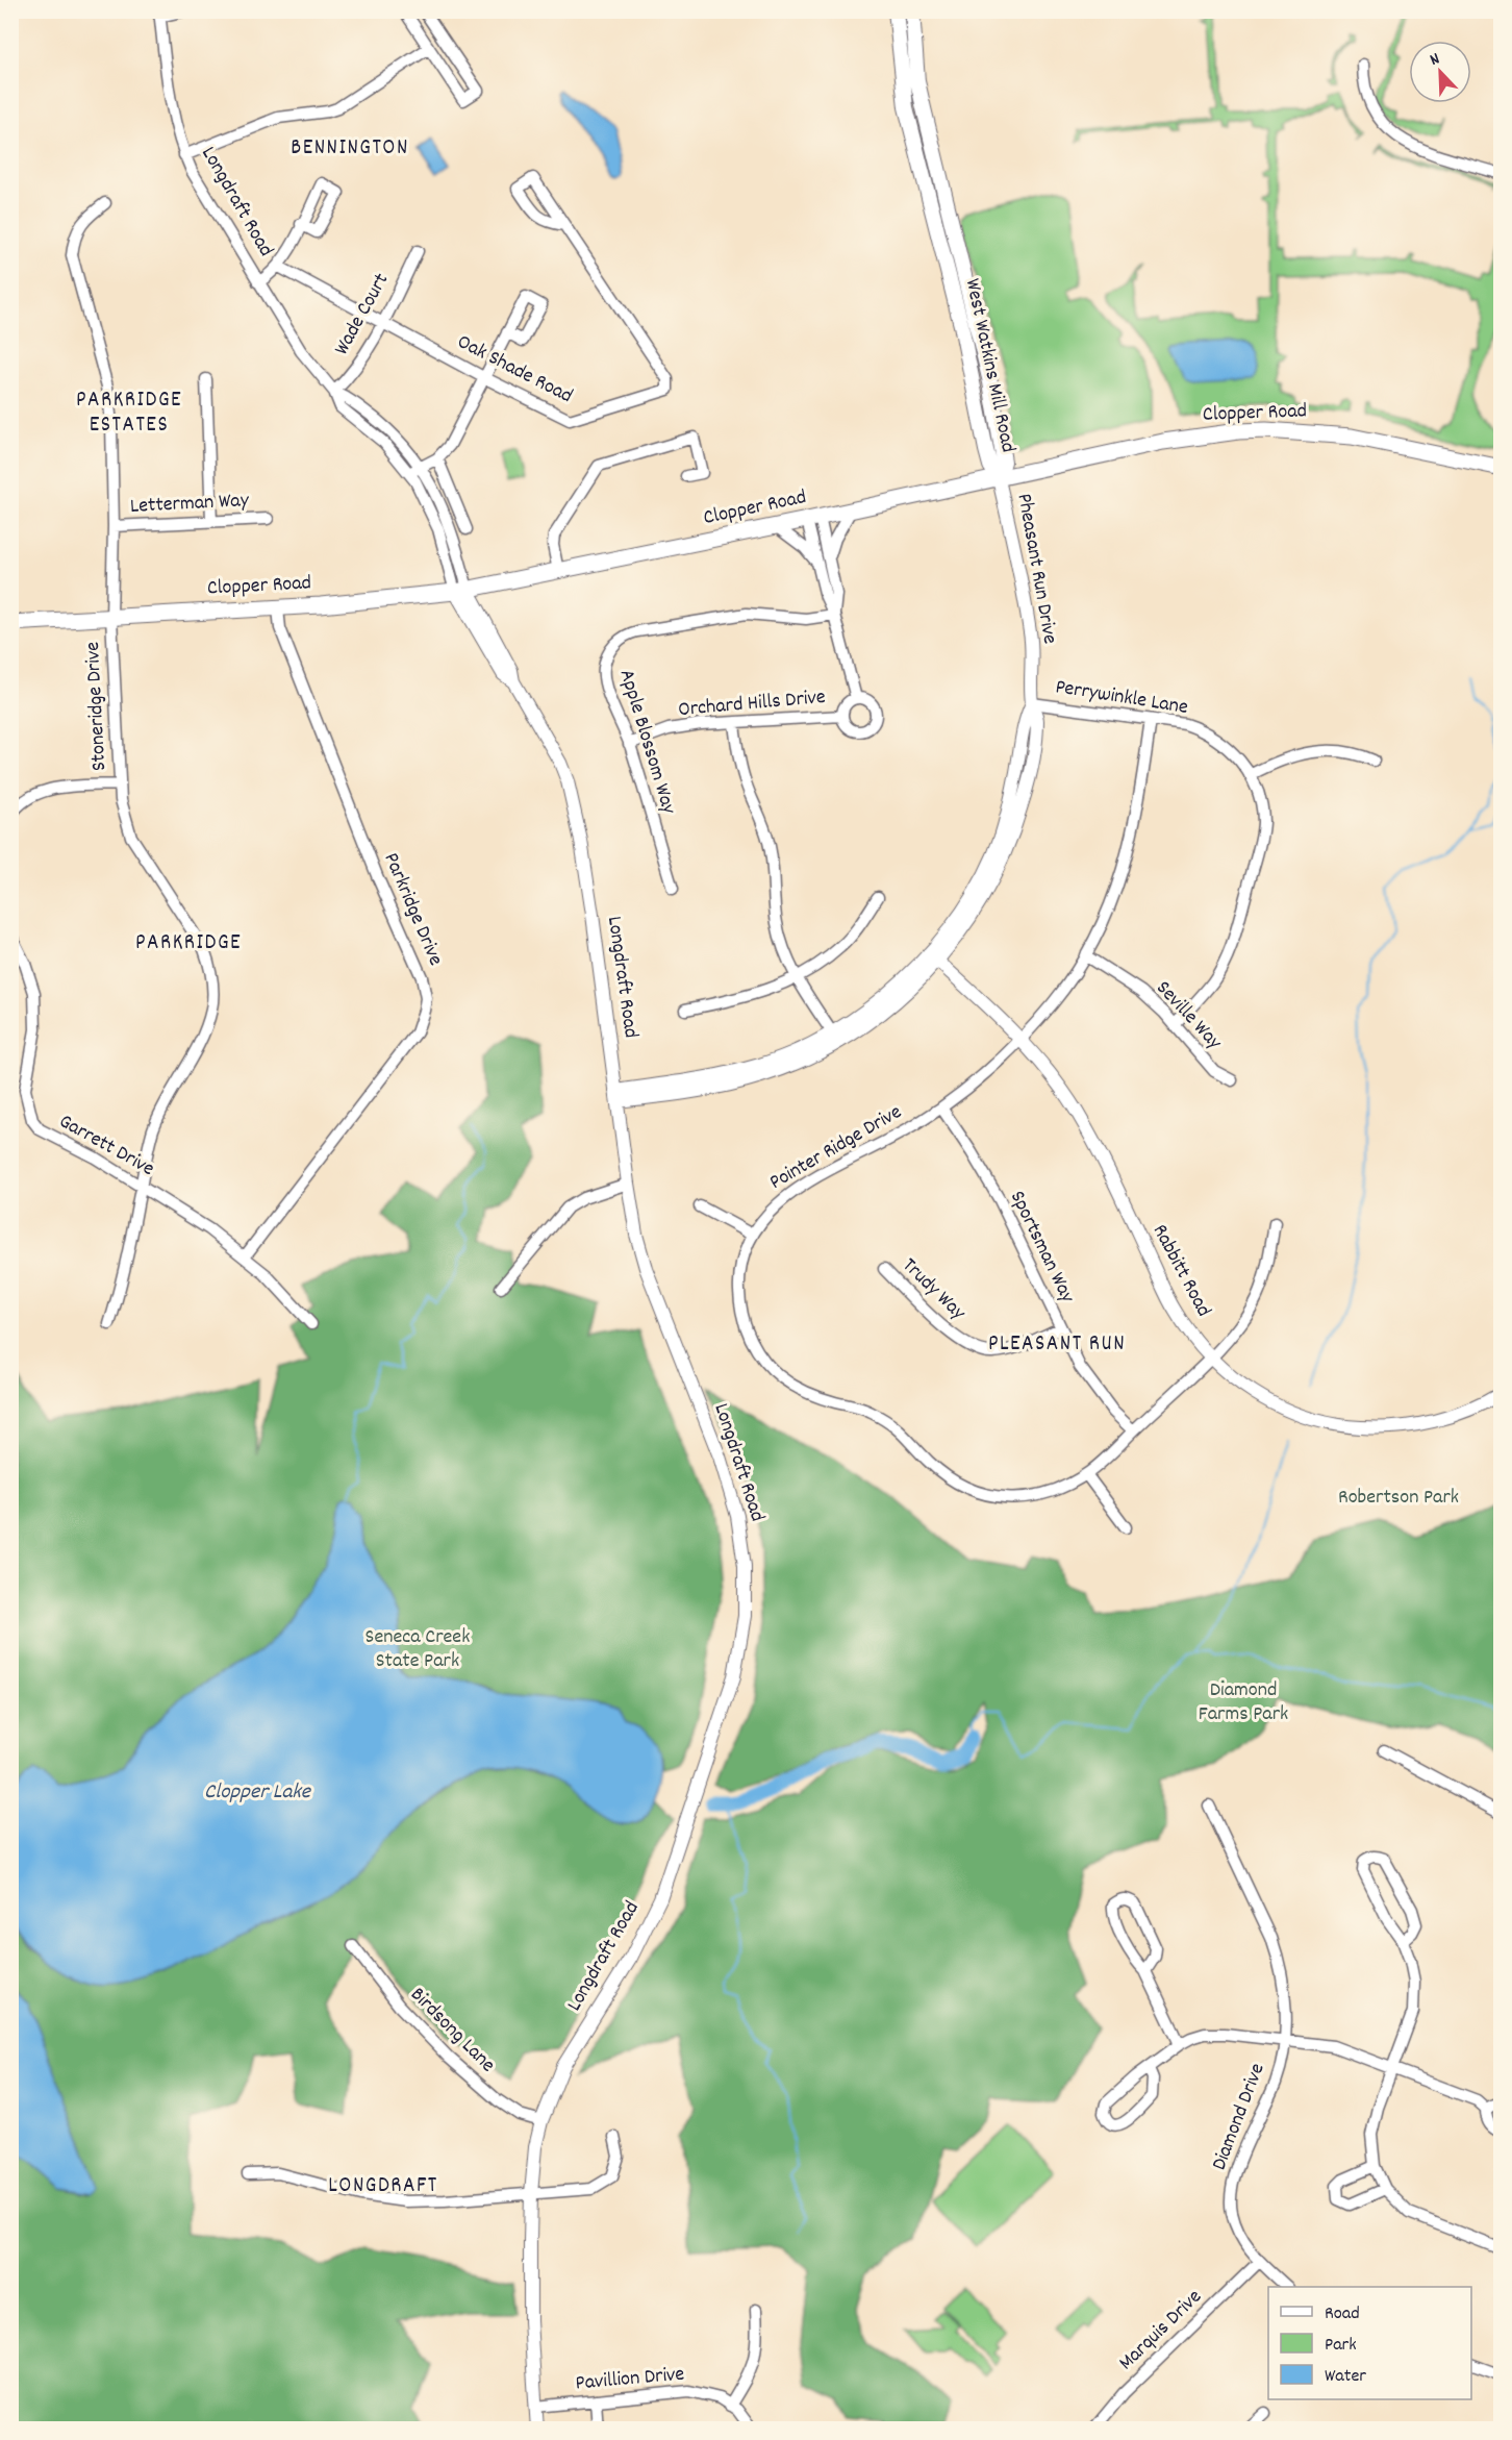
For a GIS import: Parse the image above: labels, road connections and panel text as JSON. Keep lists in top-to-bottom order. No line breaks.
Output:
{"streets":{"main road":["West Watkins Mill Road","Clopper Road"],"street":["Longdraft Road","Wade Court","Oak Shade Road","Letterman Way","Pheasant Run Drive","Perrywinkle Lane","Orchard Hills Drive","Stoneridge Drive","Apple Blossom Way","Parkridge Drive","Seville Way","Garrett Drive","Pointer Ridge Drive","Sportsman Way","Rabbitt Road","Trudy Way","Birdsong Lane","Diamond Drive","Marquis Drive","Pavillion Drive"]},"crossings":[["Longdraft Road","Wade Court"],["Longdraft Road","Clopper Road"],["Longdraft Road","Pheasant Run Drive"],["Longdraft Road","Birdsong Lane"],["Longdraft Road","Pavillion Drive"],["Wade Court","Oak Shade Road"],["West Watkins Mill Road","Clopper Road"],["West Watkins Mill Road","Pheasant Run Drive"],["Clopper Road","Pheasant Run Drive"],["Clopper Road","Orchard Hills Drive"],["Clopper Road","Stoneridge Drive"],["Clopper Road","Parkridge Drive"],["Letterman Way","Stoneridge Drive"],["Pheasant Run Drive","Perrywinkle Lane"],["Pheasant Run Drive","Rabbitt Road"],["Perrywinkle Lane","Seville Way"],["Perrywinkle Lane","Pointer Ridge Drive"],["Orchard Hills Drive","Apple Blossom Way"],["Stoneridge Drive","Garrett Drive"],["Parkridge Drive","Garrett Drive"],["Seville Way","Pointer Ridge Drive"],["Pointer Ridge Drive","Sportsman Way"],["Pointer Ridge Drive","Rabbitt Road"],["Sportsman Way","Trudy Way"],["Diamond Drive","Marquis Drive"]],"districts":["BENNINGTON","PARKRIDGE ESTATES","PARKRIDGE","PLEASANT RUN","LONGDRAFT"],"water":["Clopper Lake"],"parks":["Robertson Park","Seneca Creek State Park","Diamond Farms Park"],"legend":["Road","Park","Water"],"north":"top left"}
